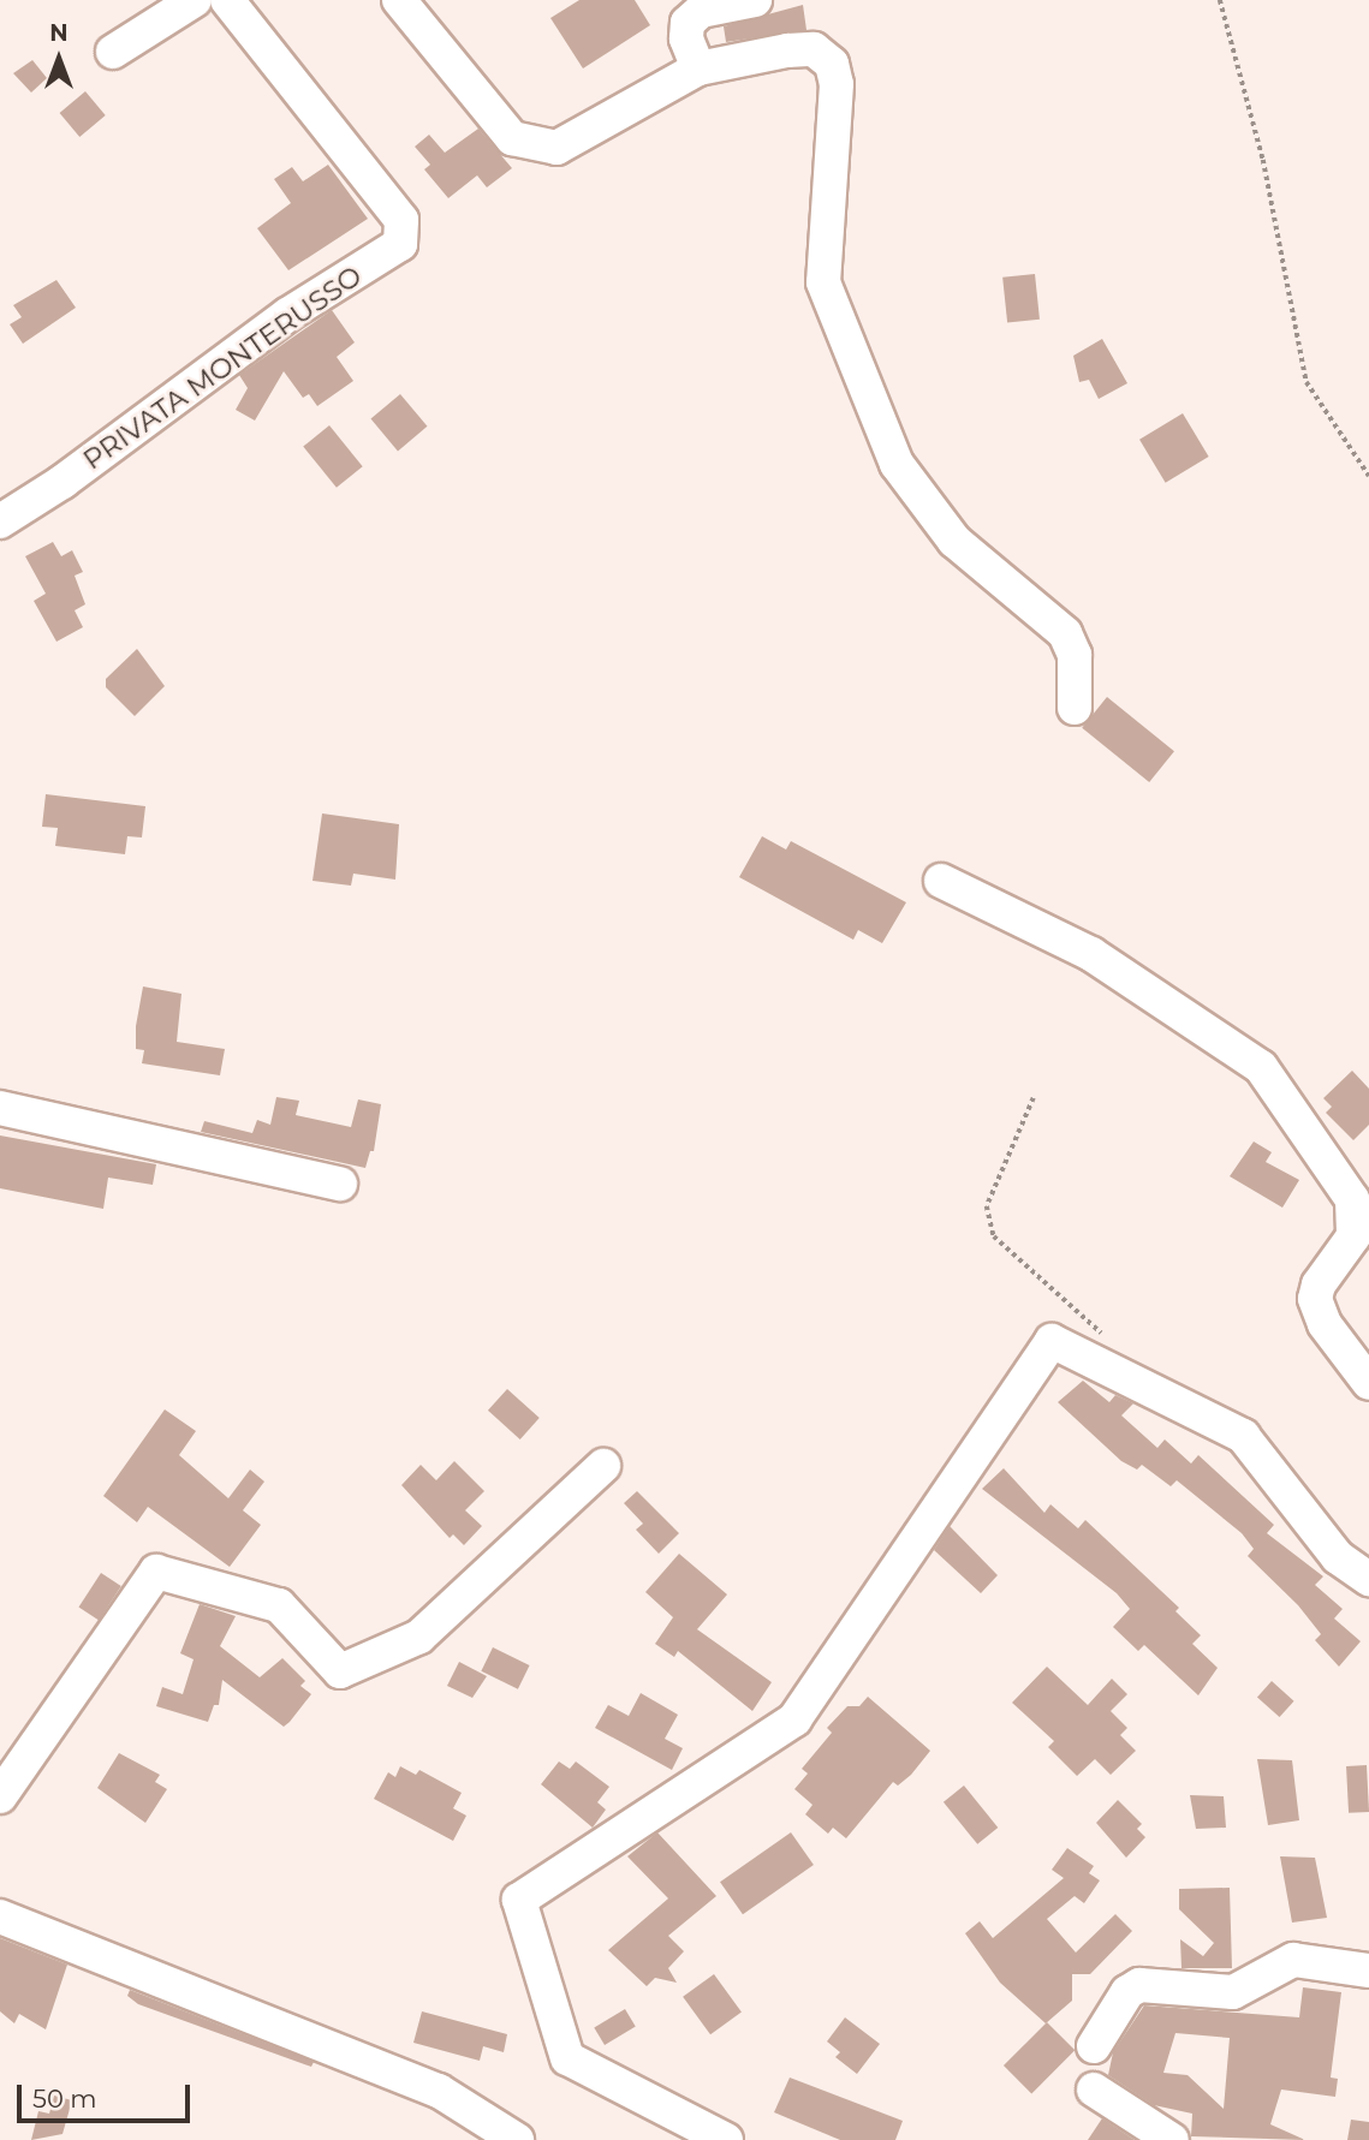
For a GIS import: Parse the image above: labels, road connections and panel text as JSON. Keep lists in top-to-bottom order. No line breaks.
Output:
{"streets":{"street":["PRIVATA MONTERUSSO"]},"scale_bar":"50 m","north":"top"}
